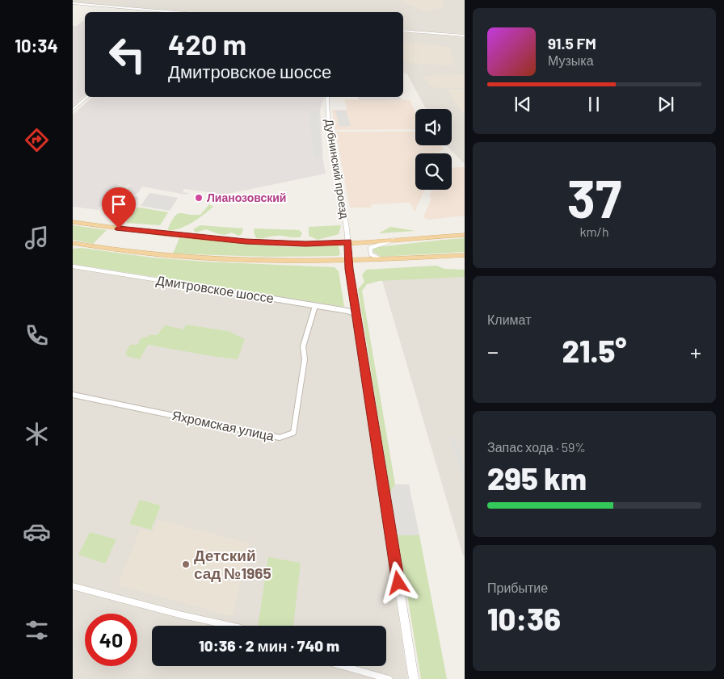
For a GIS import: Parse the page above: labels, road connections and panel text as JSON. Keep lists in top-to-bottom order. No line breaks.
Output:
{"streets":{"main road":["Дмитровское шоссе"],"street":["Дубнинский проезд","Яхромская улица"]},"crossings":[["Дмитровское шоссе","Яхромская улица"]],"places":["Лианозовский","Детский сад №1965"],"page":{"tabs":"10:34","turn":["420 m","Дмитровское шоссе"],"song":["91.5 FM","Музыка"],"tile":[["37","km/h"],"Климат",["Запас хода · 59%","295 km"],["Прибытие","10:36"]],"heat":["−","21.5°","+"],"limit":"40","trip":"10:36 · 2 мин · 740 m"}}
